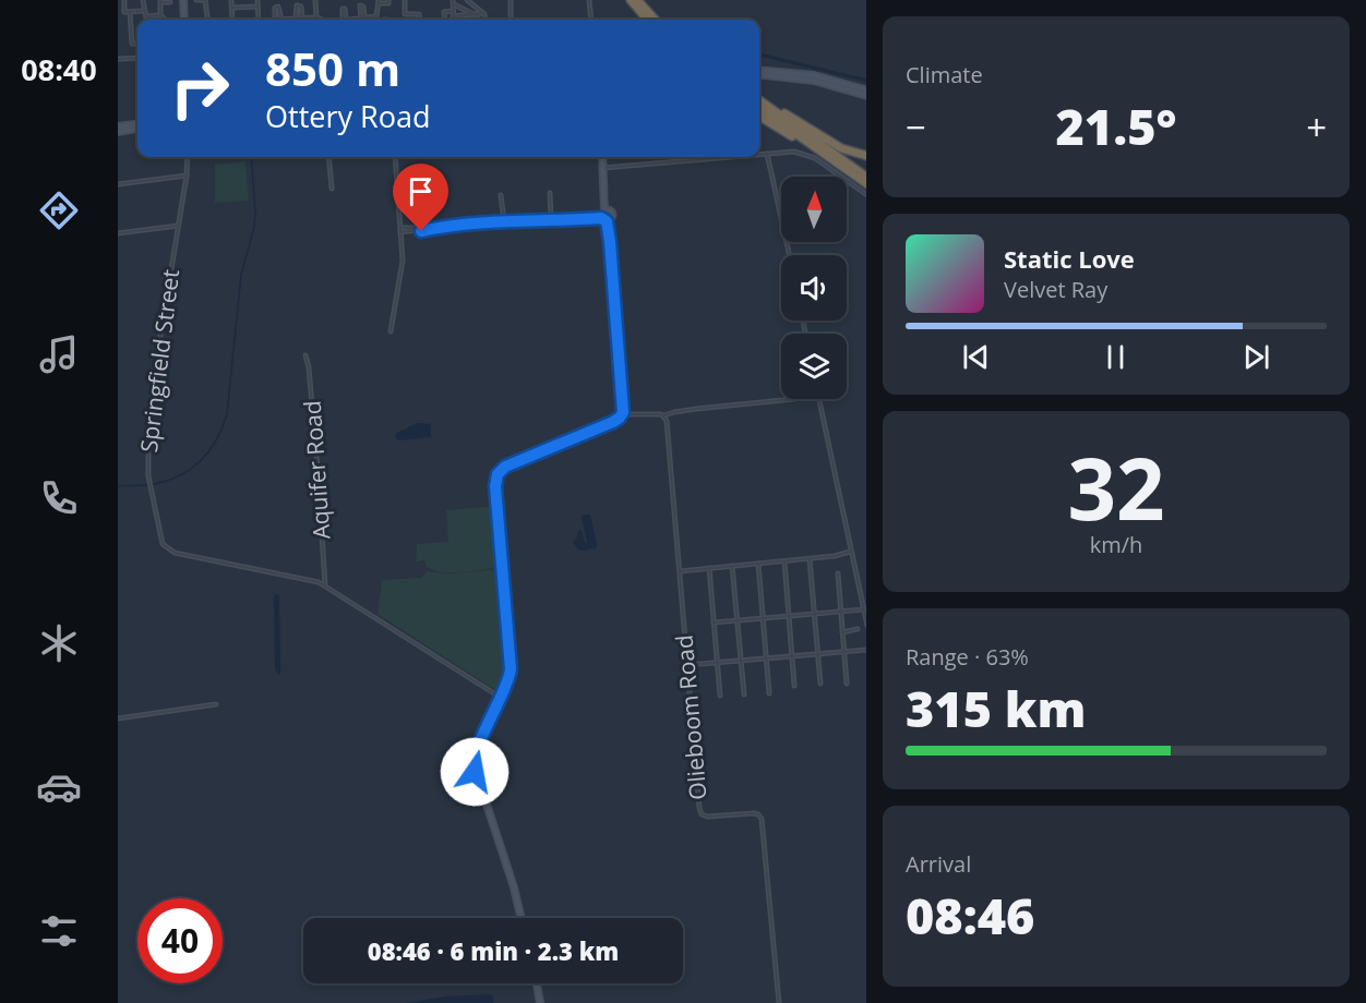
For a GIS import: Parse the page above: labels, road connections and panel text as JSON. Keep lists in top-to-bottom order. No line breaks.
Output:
{"streets":{"street":["Springfield Street","Aquifer Road","Olieboom Road"]},"crossings":[["Springfield Street","Aquifer Road"]],"north":"top","page":{"tabs":"08:40","tile":["Climate",["32","km/h"],["Range · 63%","315 km"],["Arrival","08:46"]],"turn":["850 m","Ottery Road"],"heat":["−","21.5°","+"],"song":["Static Love","Velvet Ray"],"limit":"40","trip":"08:46 · 6 min · 2.3 km"}}
